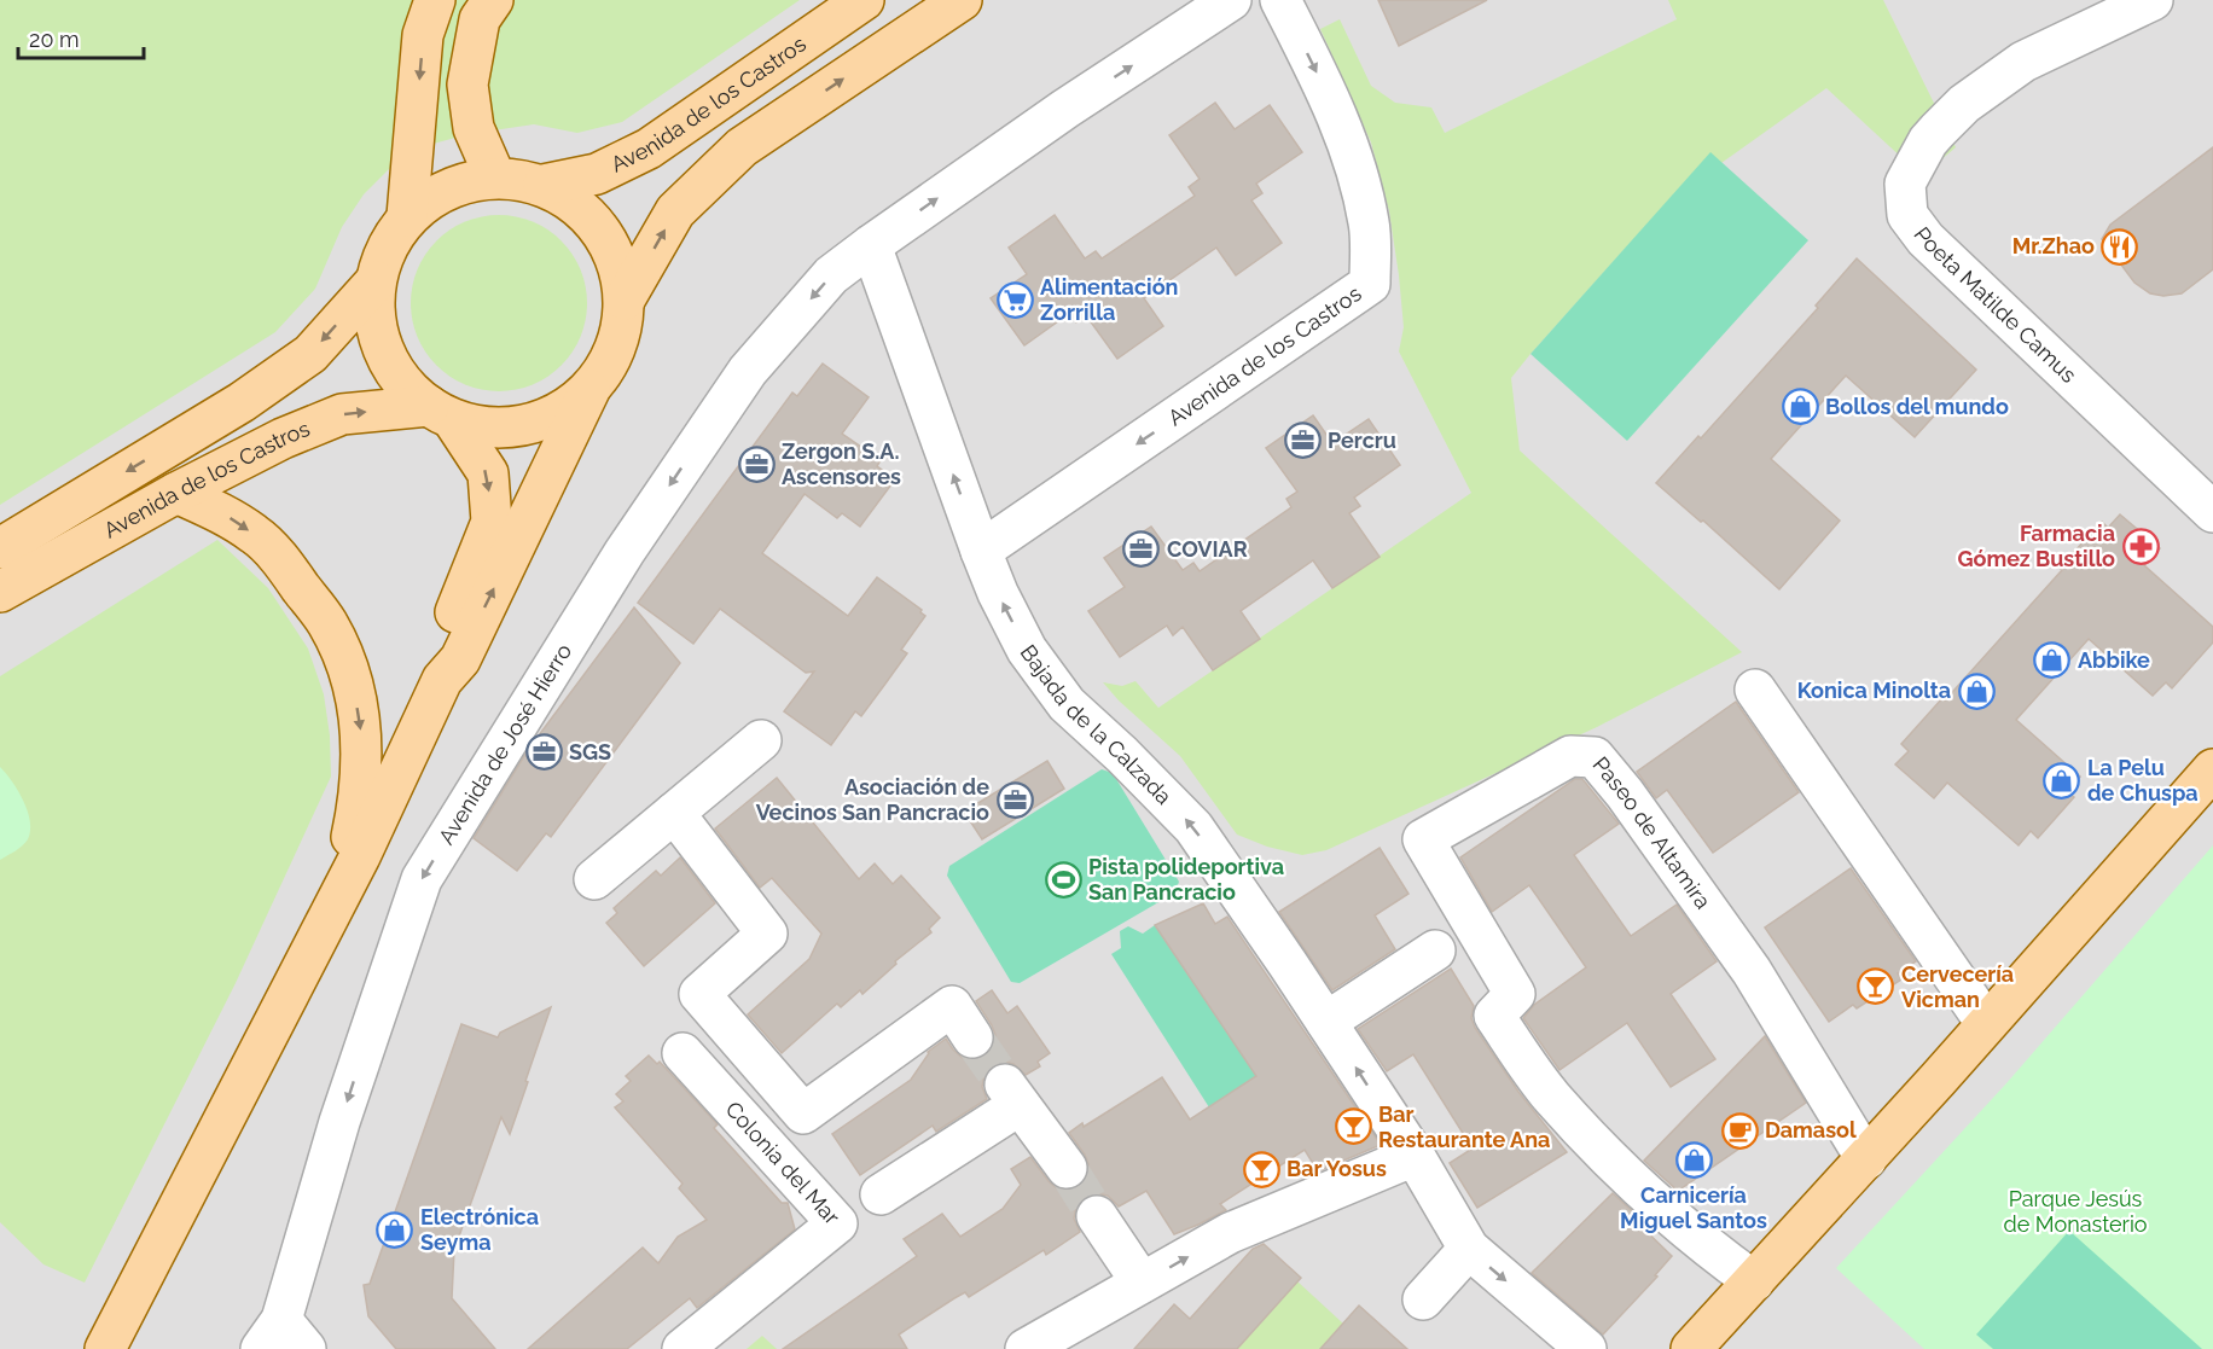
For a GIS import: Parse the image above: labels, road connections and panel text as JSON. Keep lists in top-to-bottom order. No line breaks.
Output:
{"streets":{"main road":["Avenida de los Castros"],"street":["Poeta Matilde Camus","Bajada de la Calzada","Avenida de José Hierro","Paseo de Altamira","Colonia del Mar"]},"crossings":[["Avenida de los Castros","Bajada de la Calzada"],["Bajada de la Calzada","Avenida de José Hierro"]],"one_way":["Avenida de José Hierro"],"parks":["Parque Jesús de Monasterio"],"places":{"restaurant":["Mr.Zhao"],"supermarket":["Alimentación Zorrilla"],"shop":["Bollos del mundo","Abbike","Konica Minolta","La Pelu de Chuspa","Carnicería Miguel Santos","Electrónica Seyma"],"office":["Percru","Zergon S.A. Ascensores","COVIAR","SGS","Asociación de Vecinos San Pancracio"],"pharmacy":["Farmacia Gómez Bustillo"],"sports":["Pista polideportiva San Pancracio"],"bar":["Cervecería Vicman","Bar Restaurante Ana","Bar Yosus"],"cafe":["Damasol"]},"scale_bar":"20 m"}
